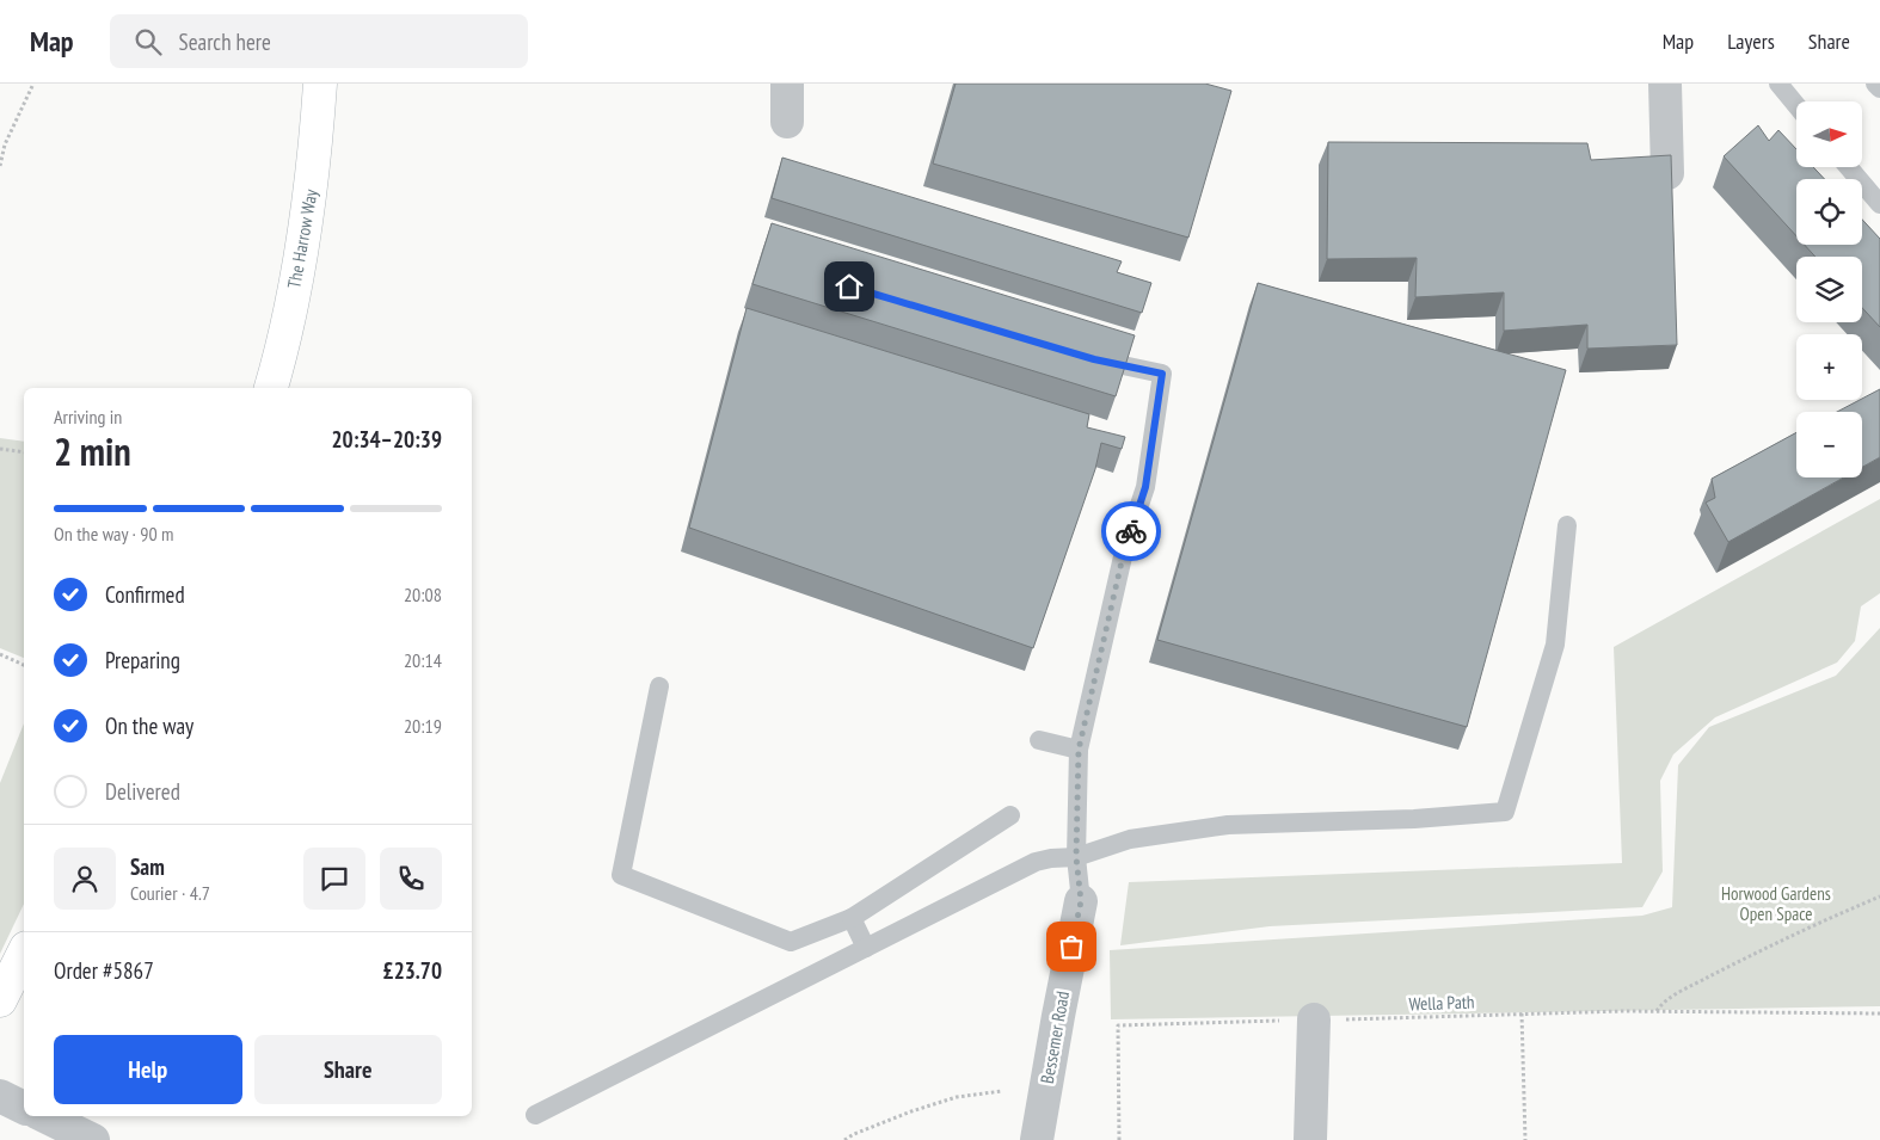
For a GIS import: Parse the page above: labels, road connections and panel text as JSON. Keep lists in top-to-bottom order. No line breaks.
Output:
{"streets":{"street":["The Harrow Way","Bessemer Road"],"path":["Wella Path"]},"parks":["Horwood Gardens Open Space"],"north":"right","page":{"header":"Map","search":"Search here","nav":["Map","Layers","Share"],"map_buttons":["+","−"],"heading":["2 min","Arriving in","20:34–20:39"],"panel":["Sam","Courier · 4.7","Order #5867","£23.70"],"bar":"On the way · 90 m","list":[["Confirmed","20:08"],["Preparing","20:14"],["On the way","20:19"],"Delivered"],"buttons":["Help","Share"]}}
